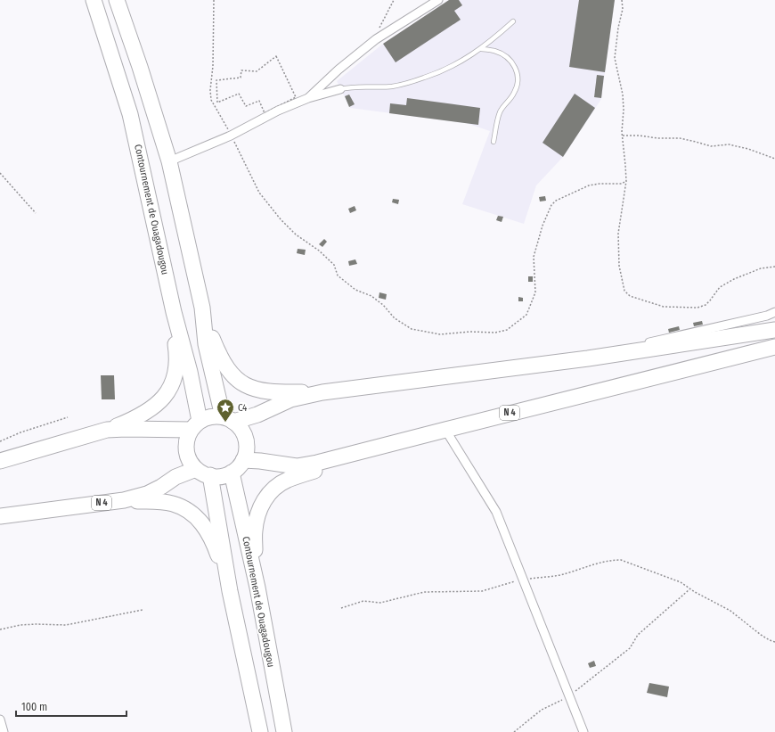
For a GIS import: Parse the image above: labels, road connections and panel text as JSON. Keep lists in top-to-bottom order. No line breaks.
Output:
{"streets":{"highway":["Contournement de Ouagadougou","N 4"]},"crossings":[["Contournement de Ouagadougou","N 4"]],"places":{"place":["C4"]},"scale_bar":"100 m"}
